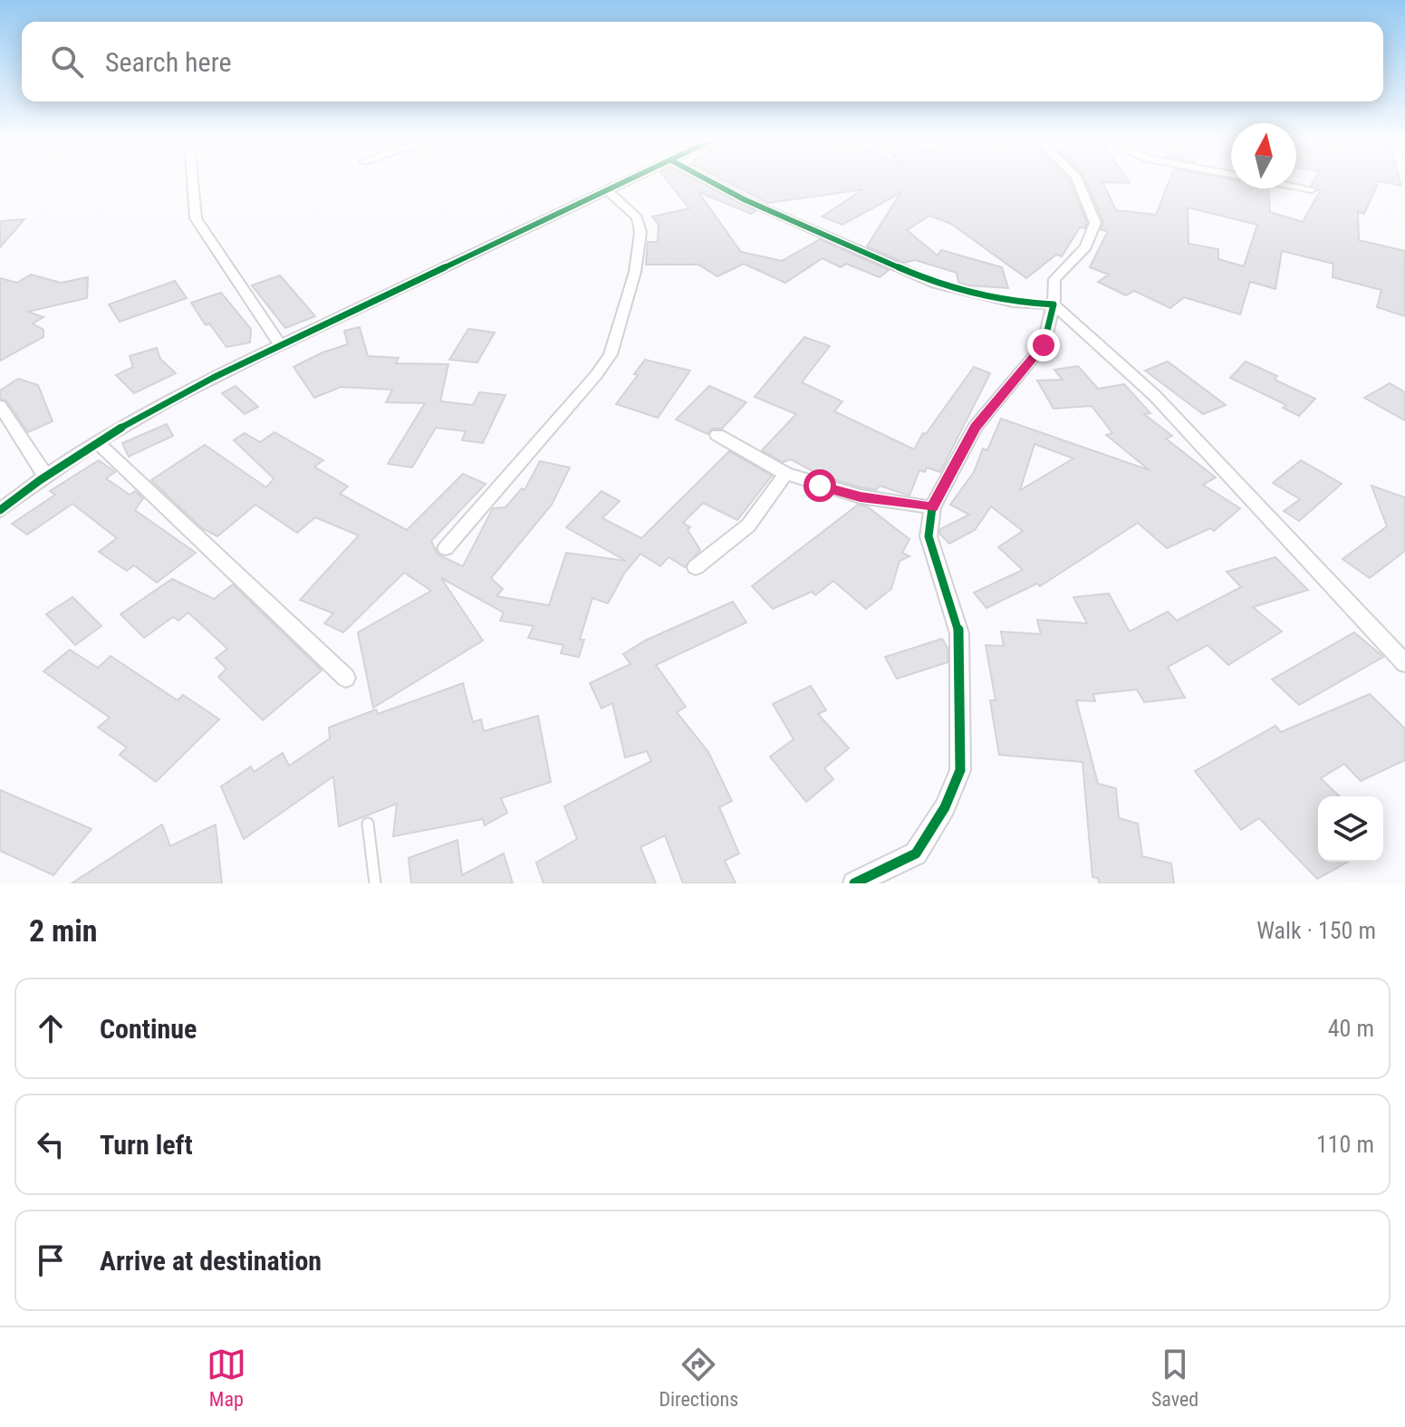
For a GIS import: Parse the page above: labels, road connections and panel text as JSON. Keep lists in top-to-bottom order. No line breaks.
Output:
{"north":"top","page":{"search":"Search here","heading":["2 min","Walk · 150 m"],"list":[["Continue","40 m"],["Turn left","110 m"],"Arrive at destination"],"nav":["Map","Directions","Saved"]}}
